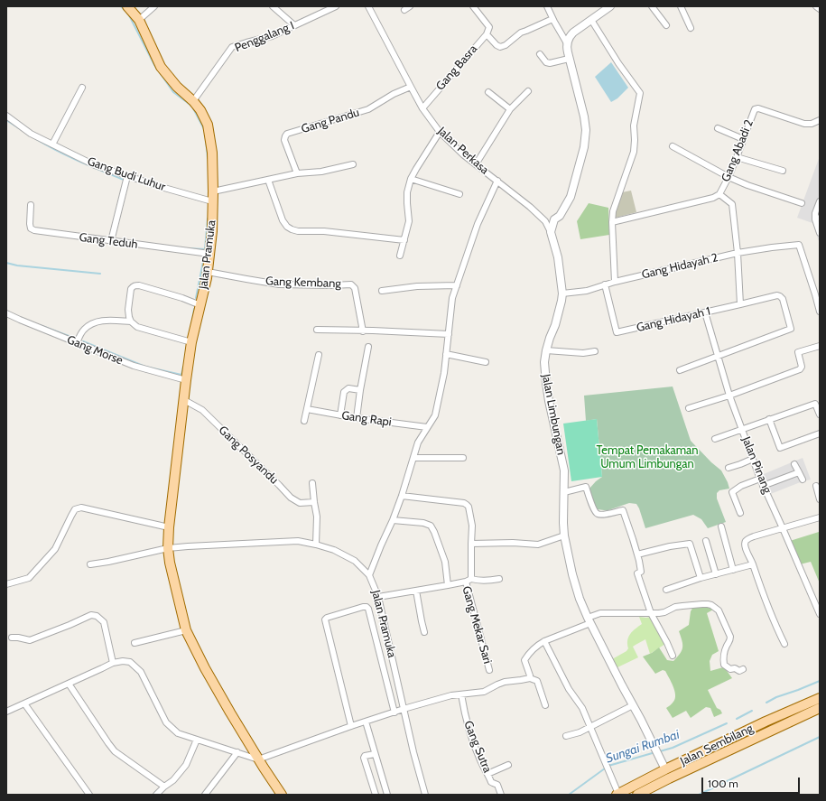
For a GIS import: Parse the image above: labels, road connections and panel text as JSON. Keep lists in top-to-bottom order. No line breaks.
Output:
{"streets":{"main road":["Jalan Pramuka","Jalan Sembilang"],"street":["Penggalang I","Gang Basra","Gang Pandu","Jalan Perkasa","Gang Abadi 2","Gang Budi Luhur","Gang Teduh","Gang Hidayah 2","Gang Kembang","Gang Hidayah 1","Gang Morse","Jalan Limbungan","Gang Rapi","Gang Posyandu","Jalan Pinang","Gang Mekar Sari","Gang Sutra"]},"crossings":[["Penggalang I","Jalan Pramuka"],["Gang Basra","Jalan Perkasa"],["Gang Pandu","Jalan Perkasa"],["Jalan Perkasa","Jalan Limbungan"],["Gang Budi Luhur","Jalan Pramuka"],["Gang Teduh","Jalan Pramuka"],["Jalan Pramuka","Gang Kembang"],["Jalan Pramuka","Gang Morse"],["Jalan Pramuka","Gang Posyandu"],["Jalan Pramuka","Gang Mekar Sari"],["Gang Hidayah 2","Gang Hidayah 1"],["Gang Hidayah 2","Jalan Limbungan"],["Gang Hidayah 1","Jalan Pinang"],["Jalan Limbungan","Jalan Sembilang"]],"water":["Sungai Rumbai"],"parks":["Tempat Pemakaman Umum Limbungan"],"scale_bar":"100 m"}
